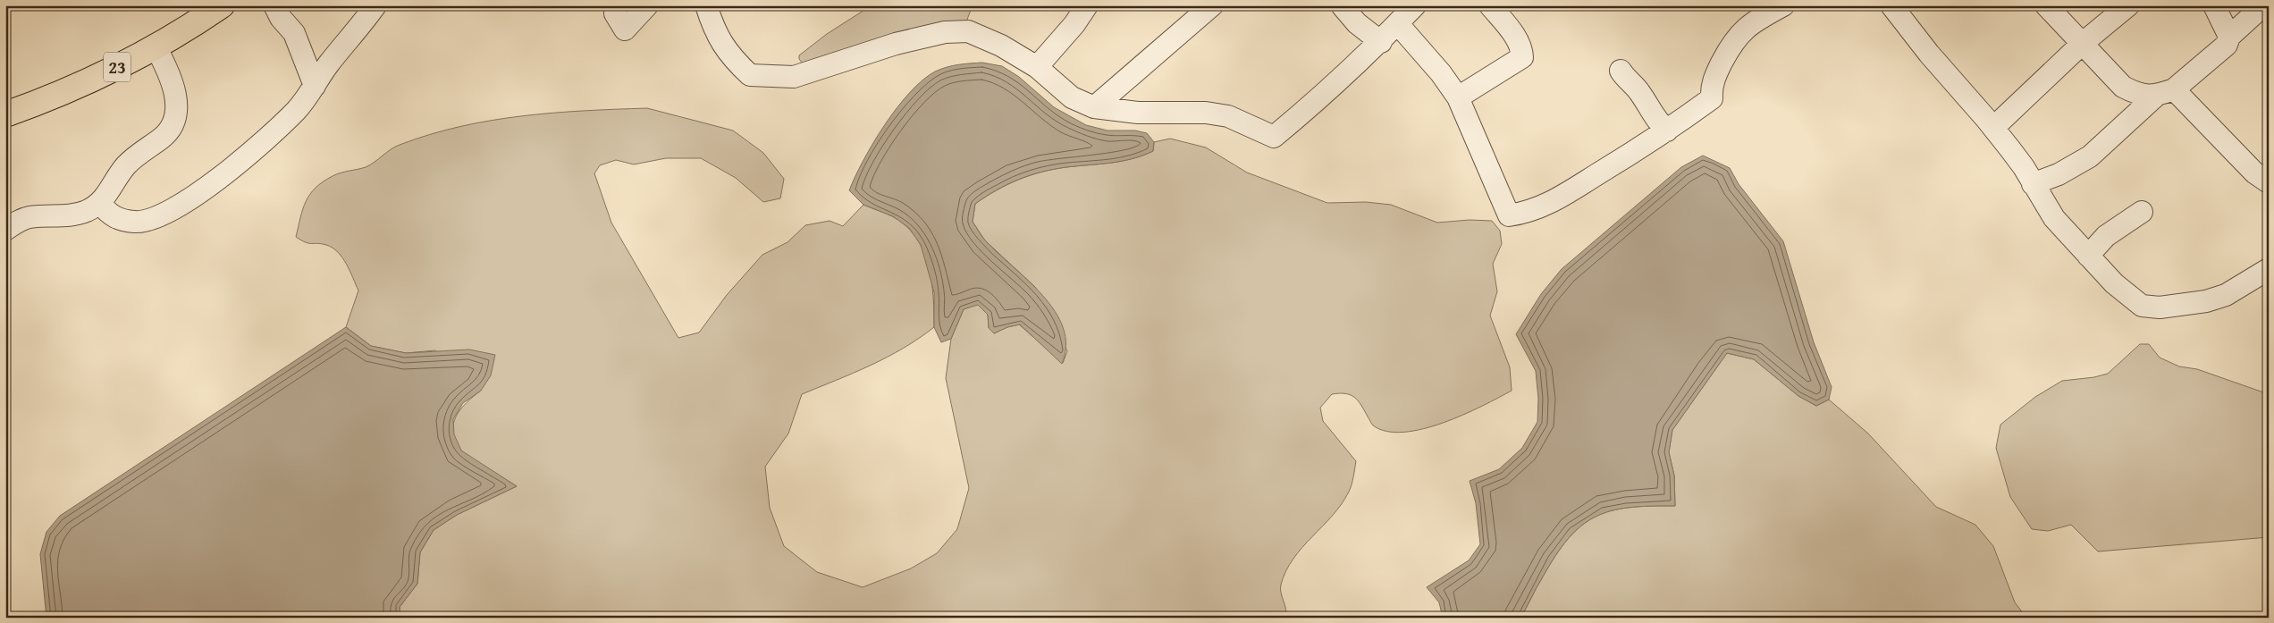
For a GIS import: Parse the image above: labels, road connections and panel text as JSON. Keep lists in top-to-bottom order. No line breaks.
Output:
{"streets":{"main road":["23"]}}
